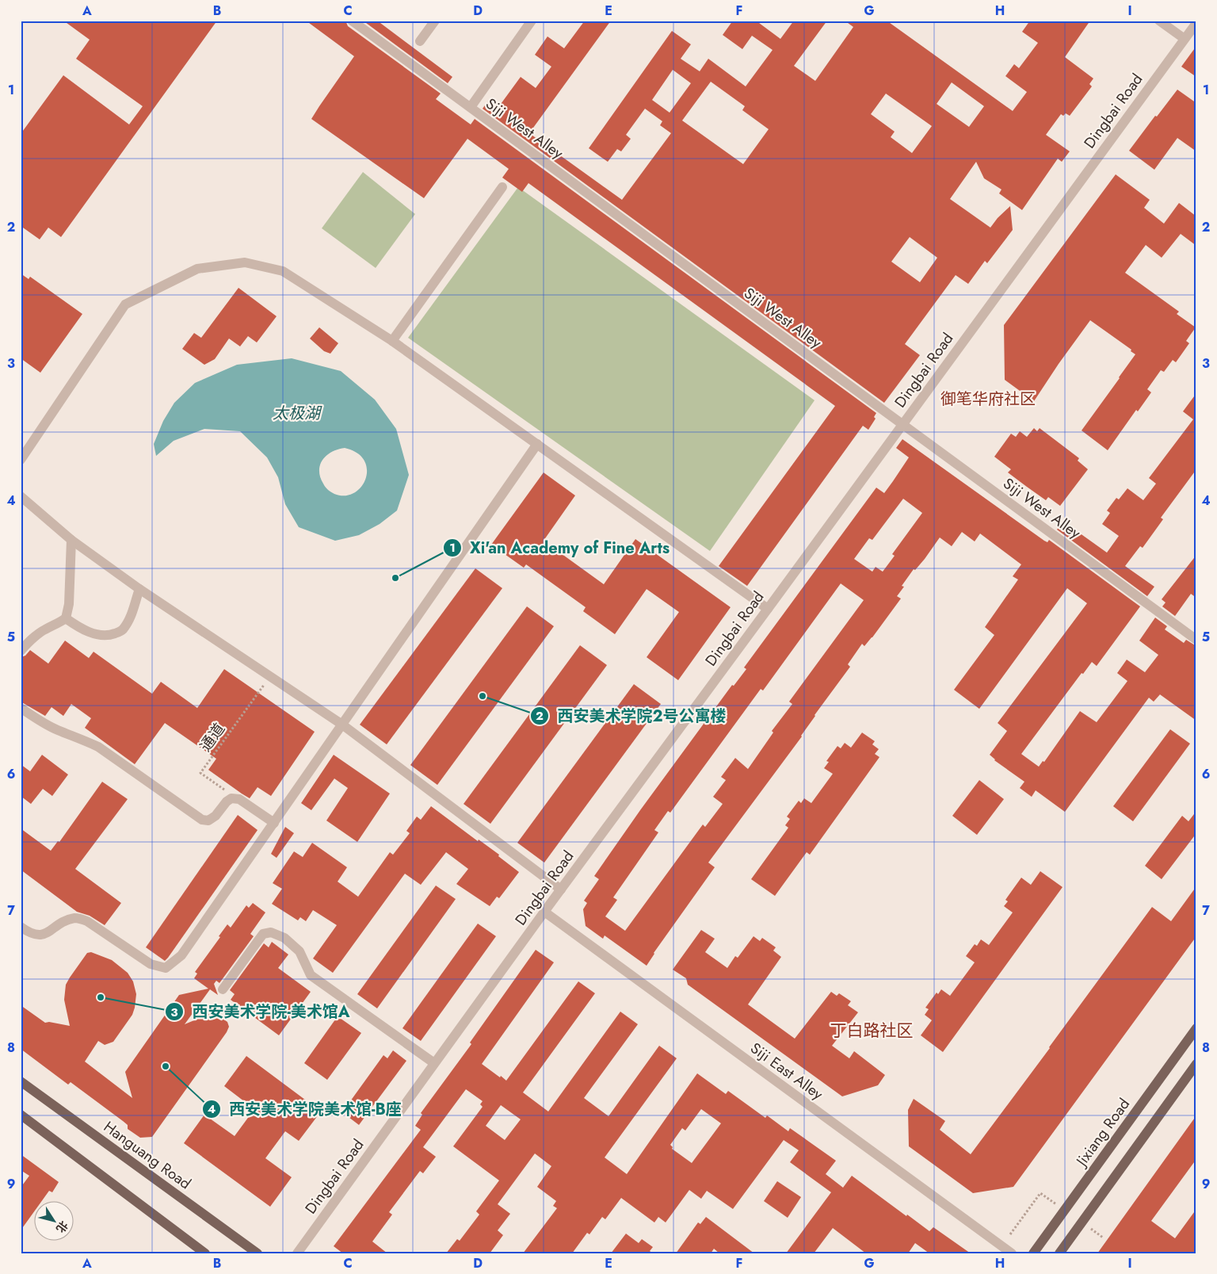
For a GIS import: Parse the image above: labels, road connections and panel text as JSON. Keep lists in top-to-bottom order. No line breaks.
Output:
{"streets":{"main road":["Jixiang Road","Hanguang Road"],"street":["Dingbai Road","Siji West Alley","Siji East Alley"],"path":["通道"]},"crossings":[["Dingbai Road","Siji West Alley"],["Dingbai Road","Siji East Alley"]],"districts":["御笔华府社区","丁白路社区"],"water":["太极湖"],"places":["Xi'an Academy of Fine Arts","西安美术学院2号公寓楼","西安美术学院-美术馆A","西安美术学院美术馆-B座"],"north":"bottom right","grid":{"columns":["A","B","C","D","E","F","G","H","I"],"rows":["1","2","3","4","5","6","7","8","9"]}}
